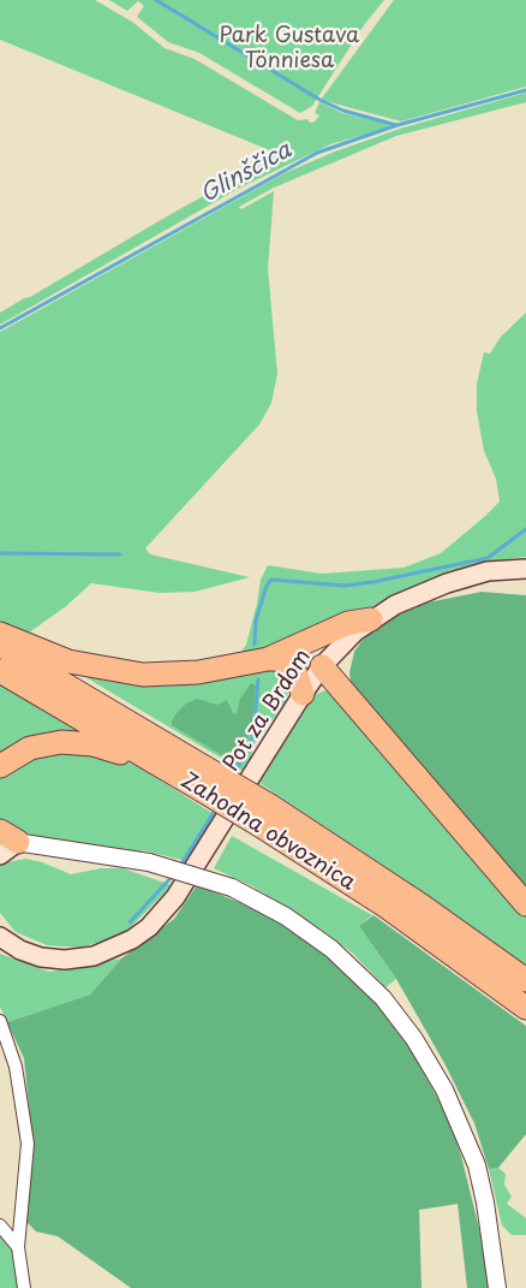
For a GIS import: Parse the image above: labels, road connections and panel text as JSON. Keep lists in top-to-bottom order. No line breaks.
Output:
{"streets":{"highway":["Zahodna obvoznica"],"main road":["Pot za Brdom"]},"water":["Glinščica"],"parks":["Park Gustava Tönniesa"]}
